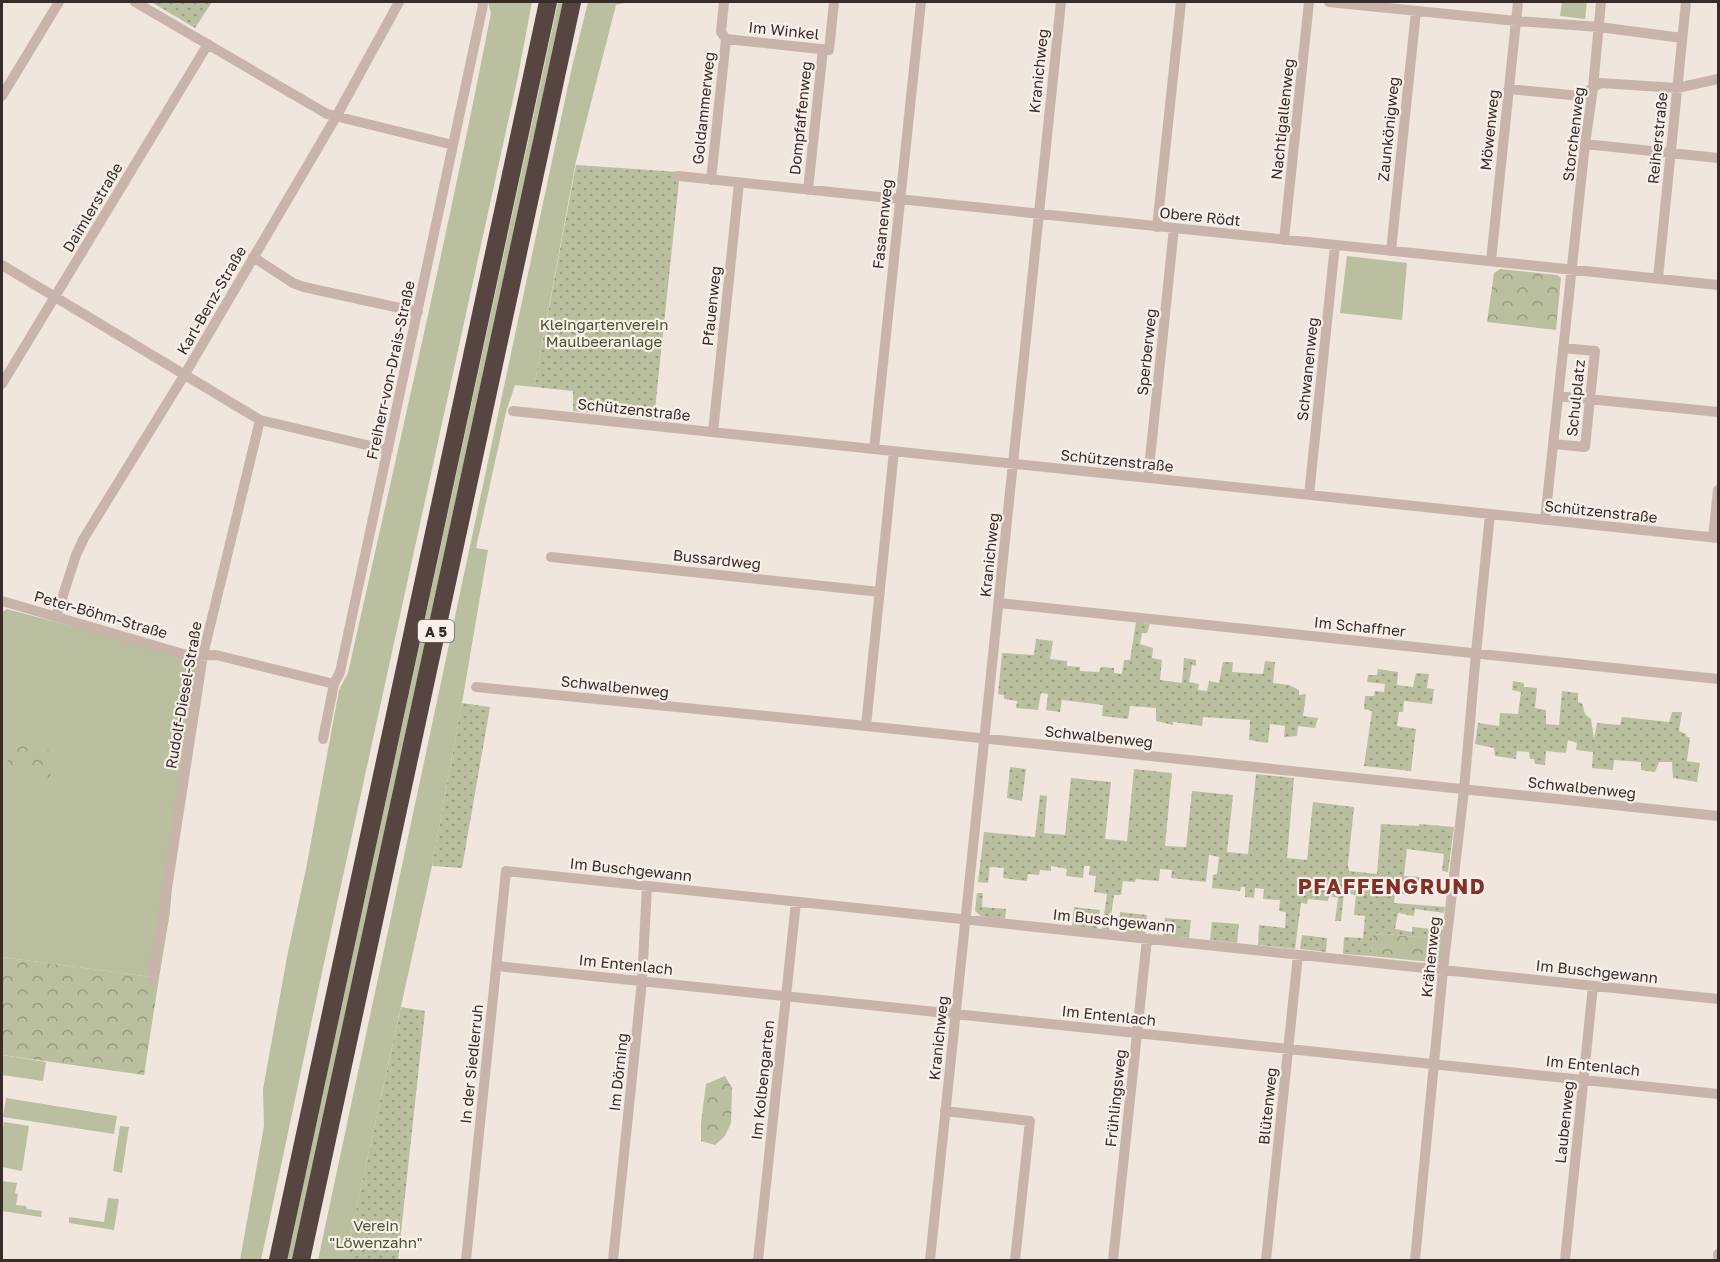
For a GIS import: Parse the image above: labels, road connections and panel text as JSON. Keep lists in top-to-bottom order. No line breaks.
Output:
{"streets":{"highway":["A 5"],"street":["Im Winkel","Kranichweg","Goldammerweg","Dompfaffenweg","Nachtigallenweg","Zaunkönigweg","Möwenweg","Storchenweg","Reiherstraße","Daimlerstraße","Obere Rödt","Fasanenweg","Karl-Benz-Straße","Pfauenweg","Sperberweg","Schwanenweg","Freiherr-von-Drais-Straße","Schulplatz","Schützenstraße","Bussardweg","Peter-Böhm-Straße","Im Schaffner","Schwalbenweg","Rudolf-Diesel-Straße","Im Buschgewann","Krähenweg","Im Entenlach","In der Siedlerruh","Im Dörning","Im Kolbengarten","Frühlingsweg","Blütenweg","Laubenweg"]},"crossings":[["Im Winkel","Goldammerweg"],["Im Winkel","Dompfaffenweg"],["Kranichweg","Obere Rödt"],["Kranichweg","Schützenstraße"],["Kranichweg","Im Schaffner"],["Kranichweg","Schwalbenweg"],["Kranichweg","Im Buschgewann"],["Kranichweg","Im Entenlach"],["Goldammerweg","Obere Rödt"],["Dompfaffenweg","Obere Rödt"],["Nachtigallenweg","Obere Rödt"],["Zaunkönigweg","Obere Rödt"],["Möwenweg","Obere Rödt"],["Storchenweg","Obere Rödt"],["Storchenweg","Schulplatz"],["Reiherstraße","Obere Rödt"],["Obere Rödt","Fasanenweg"],["Obere Rödt","Pfauenweg"],["Obere Rödt","Sperberweg"],["Obere Rödt","Schwanenweg"],["Obere Rödt","Schulplatz"],["Fasanenweg","Schützenstraße"],["Karl-Benz-Straße","Peter-Böhm-Straße"],["Pfauenweg","Schützenstraße"],["Sperberweg","Schützenstraße"],["Schwanenweg","Schützenstraße"],["Freiherr-von-Drais-Straße","Peter-Böhm-Straße"],["Schulplatz","Schützenstraße"],["Schützenstraße","Krähenweg"],["Peter-Böhm-Straße","Rudolf-Diesel-Straße"],["Im Schaffner","Krähenweg"],["Schwalbenweg","Krähenweg"],["Im Buschgewann","Krähenweg"],["Im Buschgewann","In der Siedlerruh"],["Im Buschgewann","Im Dörning"],["Im Buschgewann","Im Kolbengarten"],["Im Buschgewann","Frühlingsweg"],["Im Buschgewann","Blütenweg"],["Im Buschgewann","Laubenweg"],["Krähenweg","Im Entenlach"],["Im Entenlach","In der Siedlerruh"],["Im Entenlach","Im Dörning"],["Im Entenlach","Im Kolbengarten"],["Im Entenlach","Frühlingsweg"],["Im Entenlach","Blütenweg"],["Im Entenlach","Laubenweg"]],"districts":["PFAFFENGRUND"],"parks":["Kleingartenverein Maulbeeranlage","Verein \"Löwenzahn\""]}
